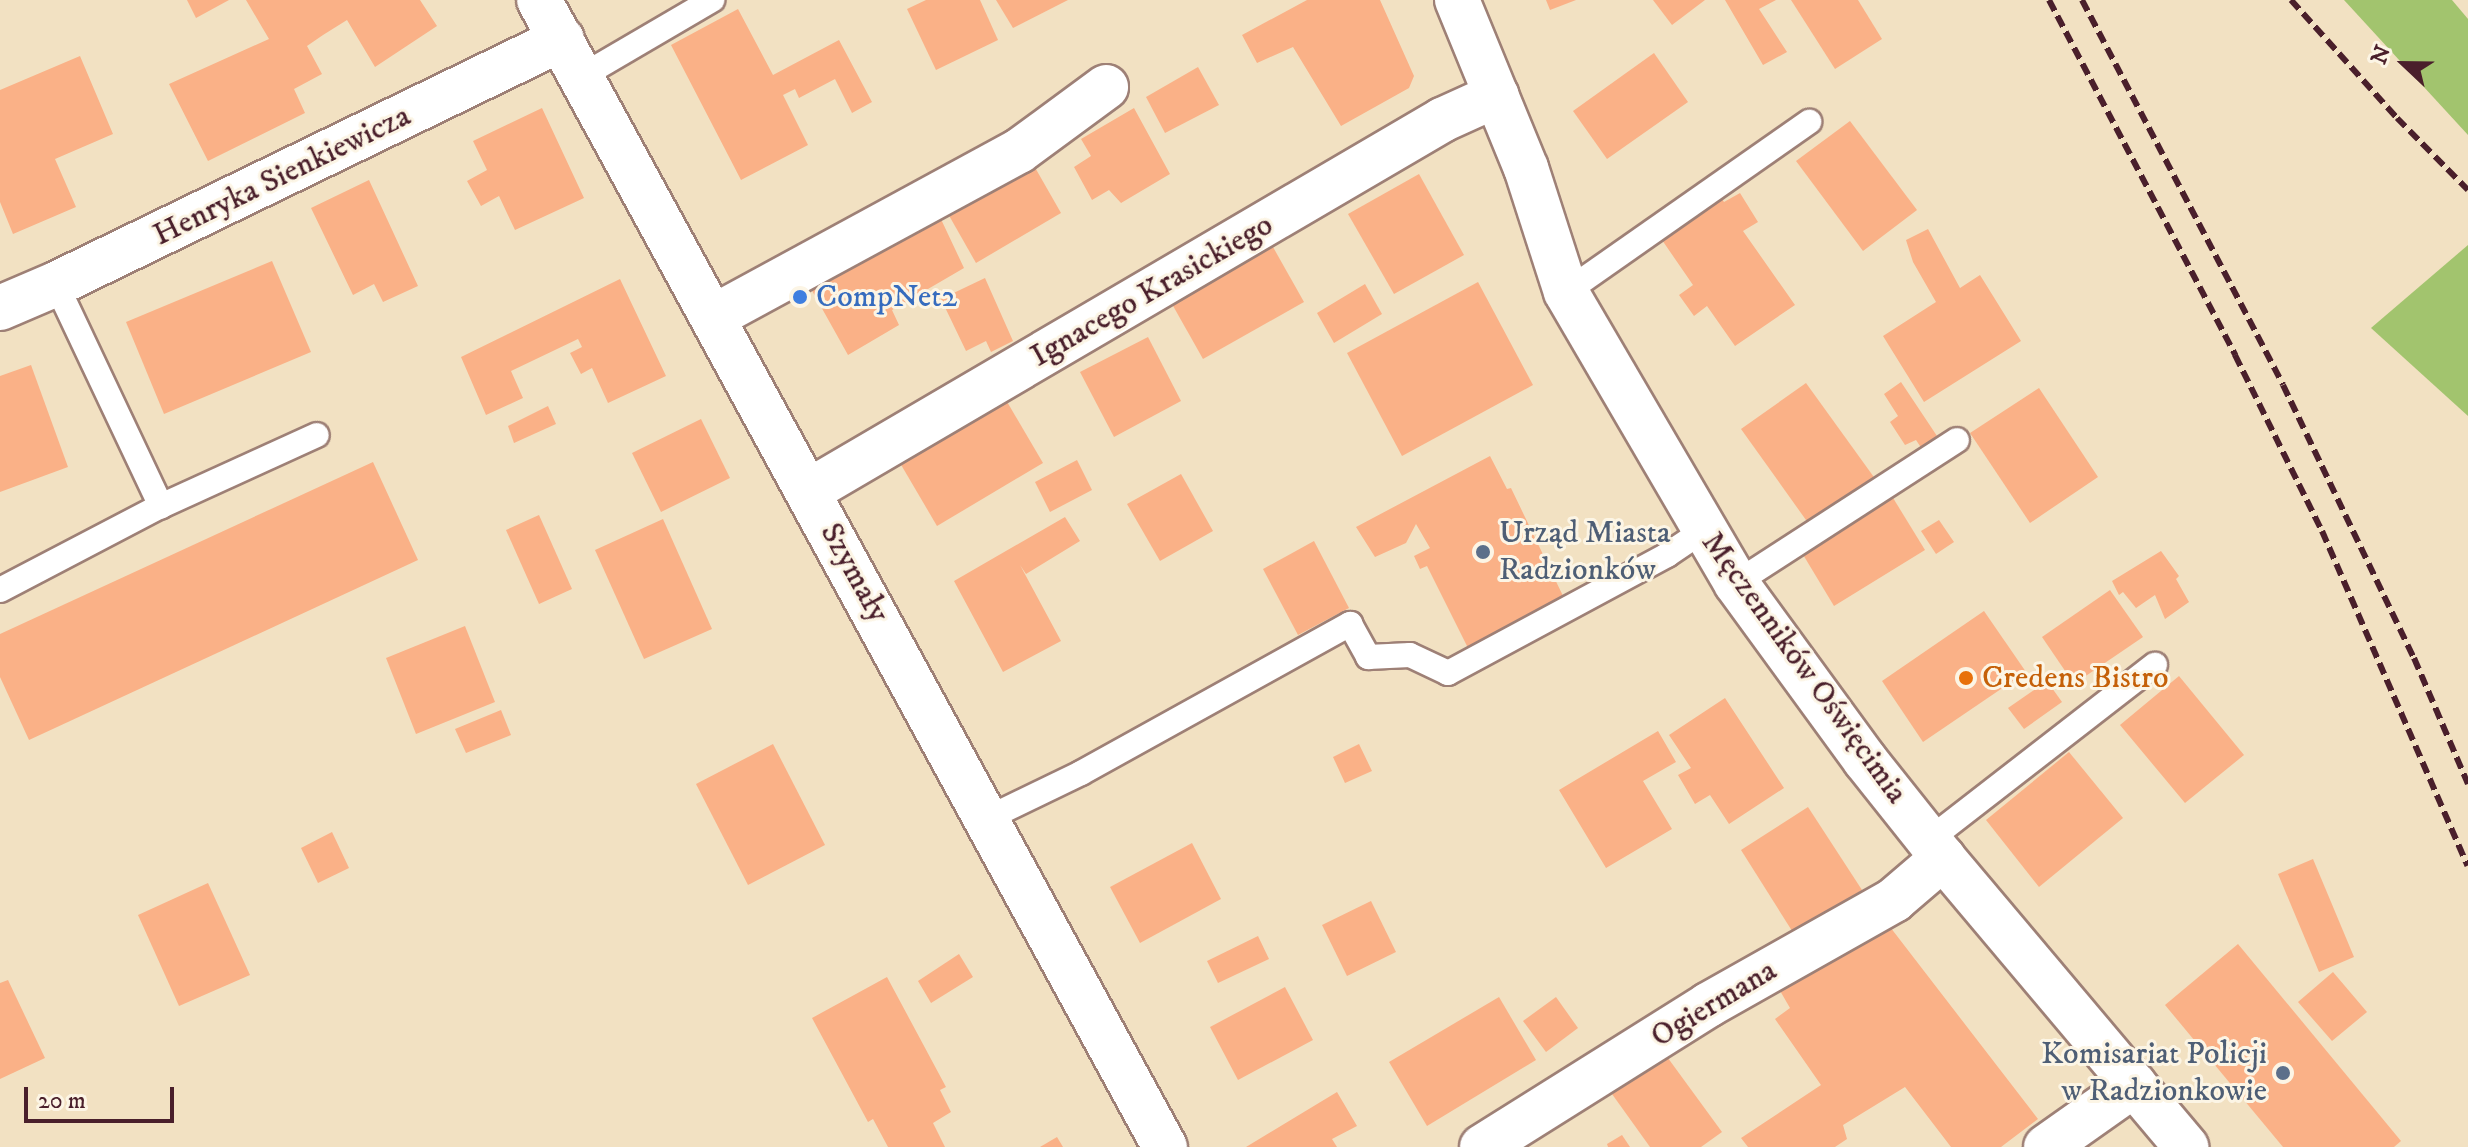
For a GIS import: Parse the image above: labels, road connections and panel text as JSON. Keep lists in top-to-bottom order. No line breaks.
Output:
{"streets":{"street":["Henryka Sienkiewicza","Ignacego Krasickiego","Szymały","Męczenników Oświęcimia","Ogiermana"]},"crossings":[["Henryka Sienkiewicza","Szymały"],["Ignacego Krasickiego","Szymały"],["Ignacego Krasickiego","Męczenników Oświęcimia"],["Męczenników Oświęcimia","Ogiermana"]],"places":["CompNet2","Urząd Miasta Radzionków","Credens Bistro","Komisariat Policji w Radzionkowie"],"scale_bar":"20 m","north":"left"}
